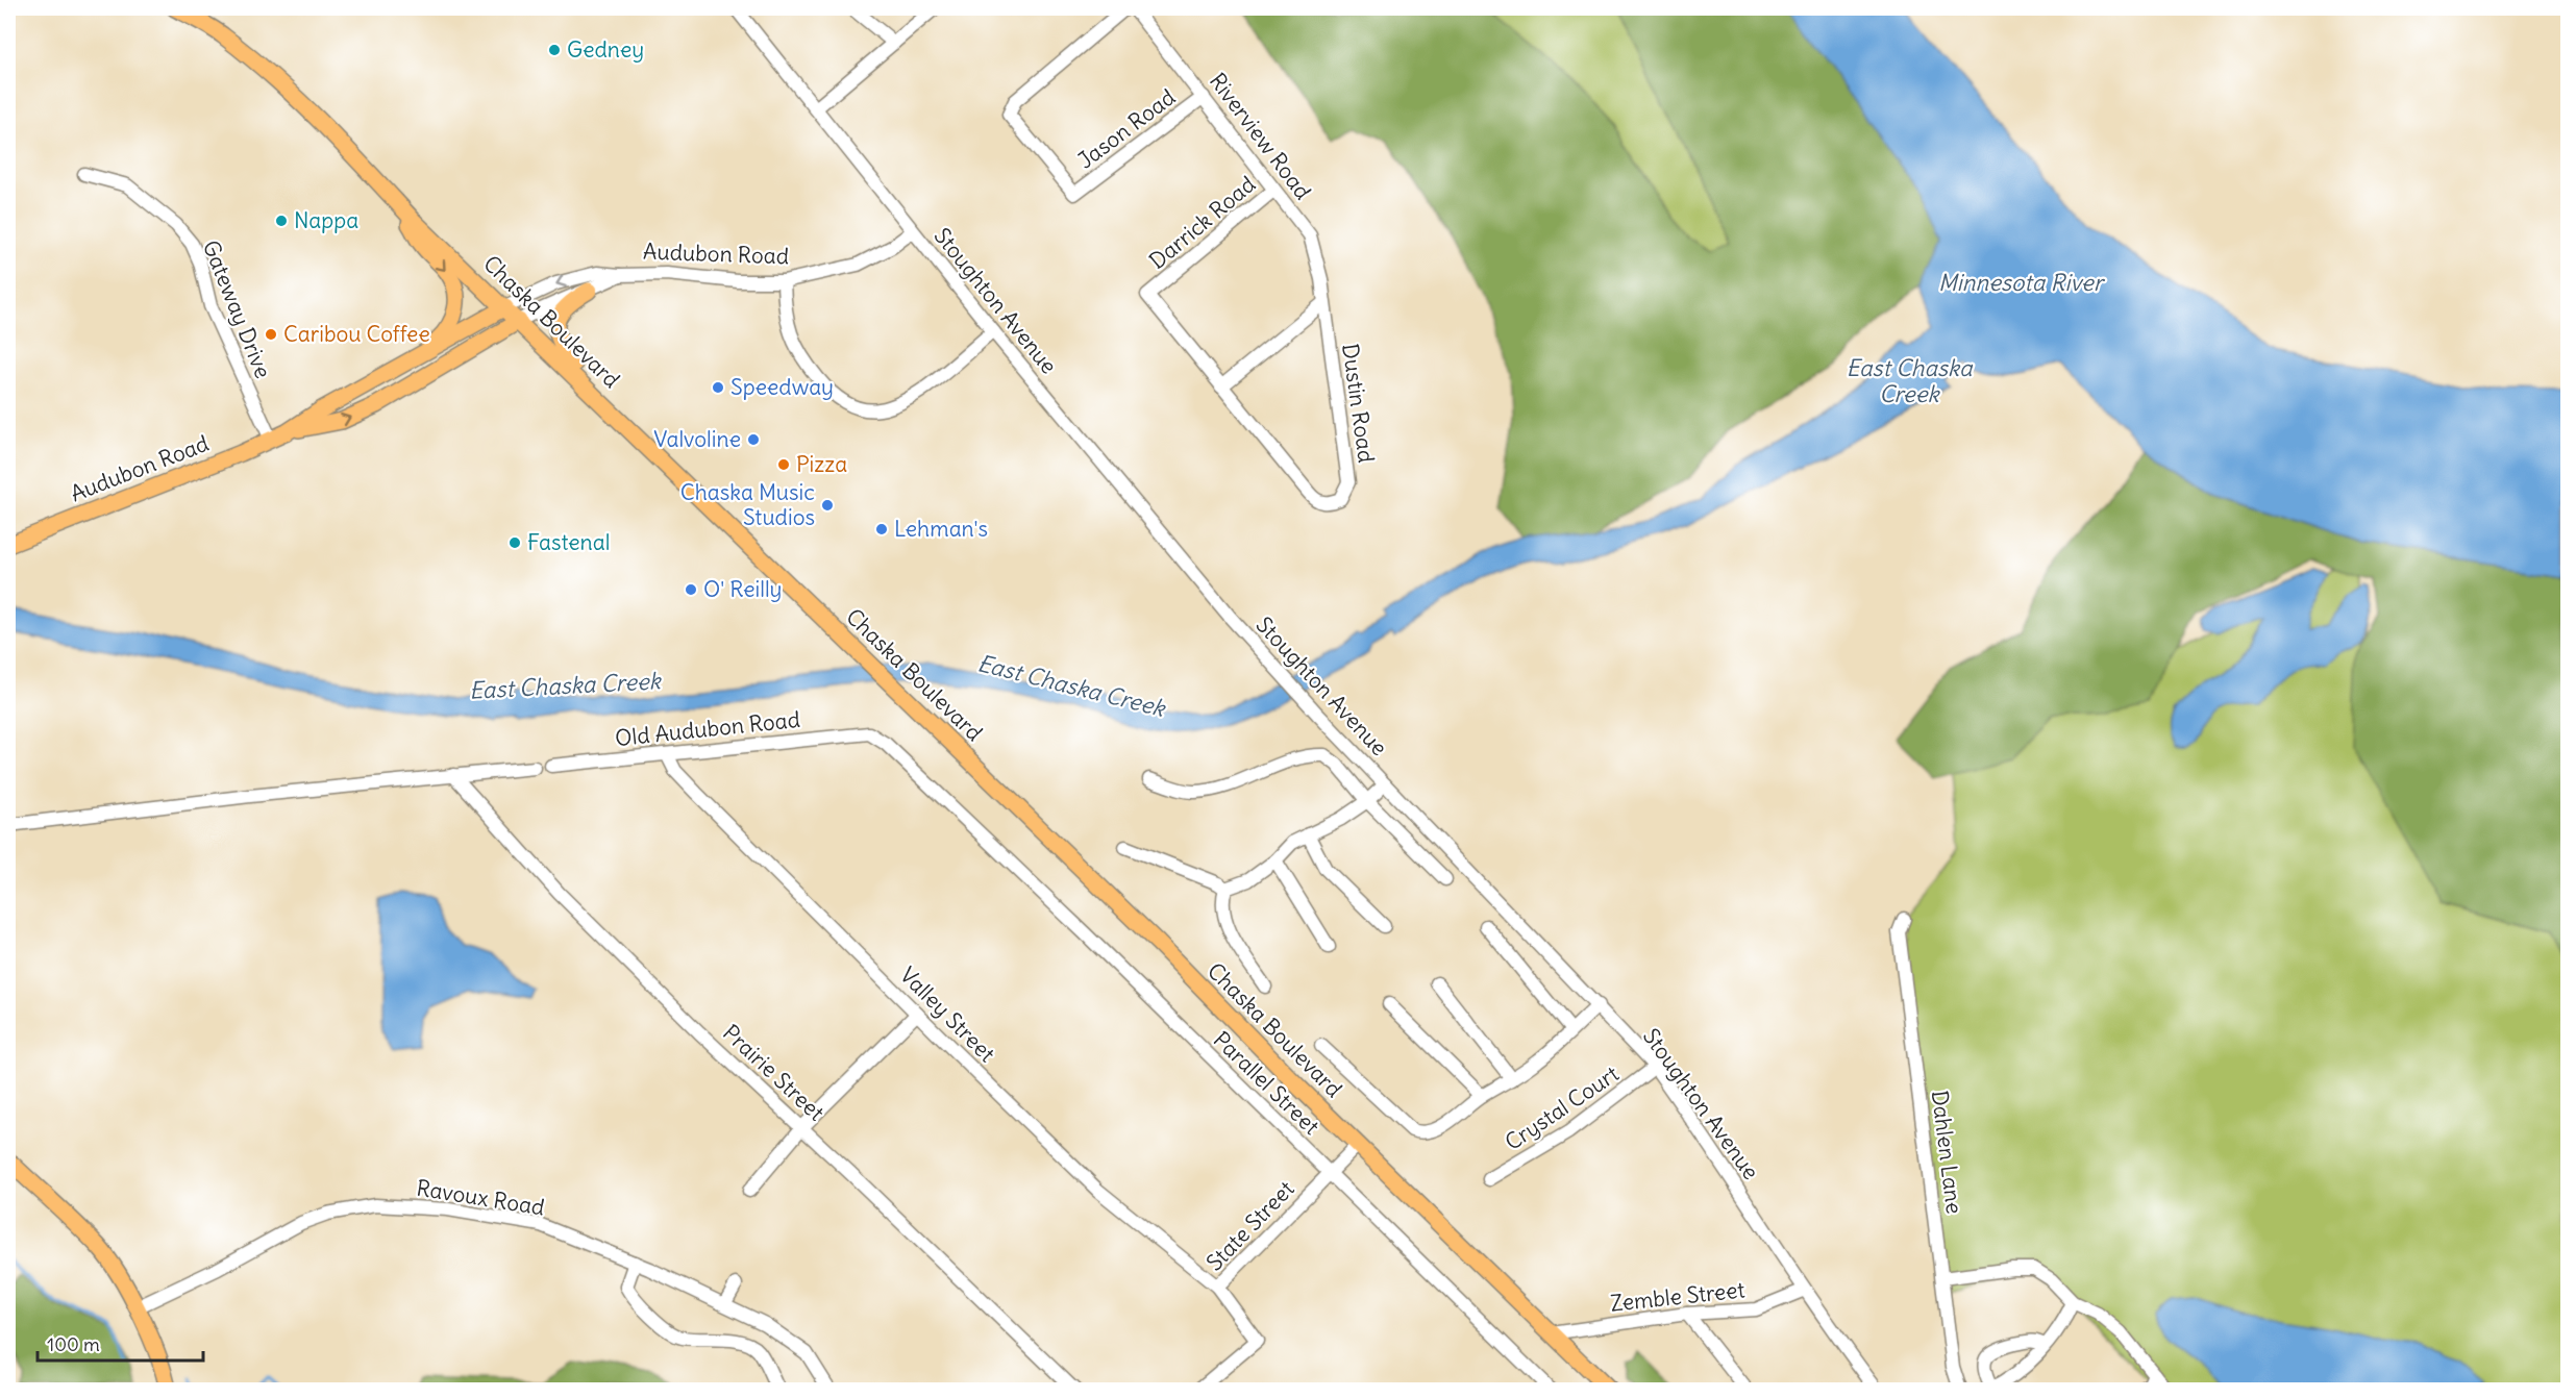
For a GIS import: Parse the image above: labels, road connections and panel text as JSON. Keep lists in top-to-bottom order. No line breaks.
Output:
{"streets":{"main road":["Audubon Road","Chaska Boulevard"],"street":["Jason Road","Riverview Road","Darrick Road","Stoughton Avenue","Gateway Drive","Dustin Road","Old Audubon Road","Valley Street","Prairie Street","Parallel Street","Crystal Court","Dahlen Lane","Ravoux Road","State Street","Zemble Street"]},"crossings":[["Jason Road","Riverview Road"],["Riverview Road","Darrick Road"],["Riverview Road","Dustin Road"],["Darrick Road","Dustin Road"],["Audubon Road","Stoughton Avenue"],["Audubon Road","Gateway Drive"],["Audubon Road","Chaska Boulevard"],["Stoughton Avenue","Crystal Court"],["Stoughton Avenue","Zemble Street"],["Chaska Boulevard","State Street"],["Chaska Boulevard","Zemble Street"],["Old Audubon Road","Valley Street"],["Old Audubon Road","Parallel Street"],["Valley Street","State Street"],["Parallel Street","State Street"]],"water":["Minnesota River","East Chaska Creek"],"places":["Gedney","Nappa","Caribou Coffee","Speedway","Valvoline","Pizza","Chaska Music Studios","Lehman's","Fastenal","O' Reilly"],"scale_bar":"100 m"}
